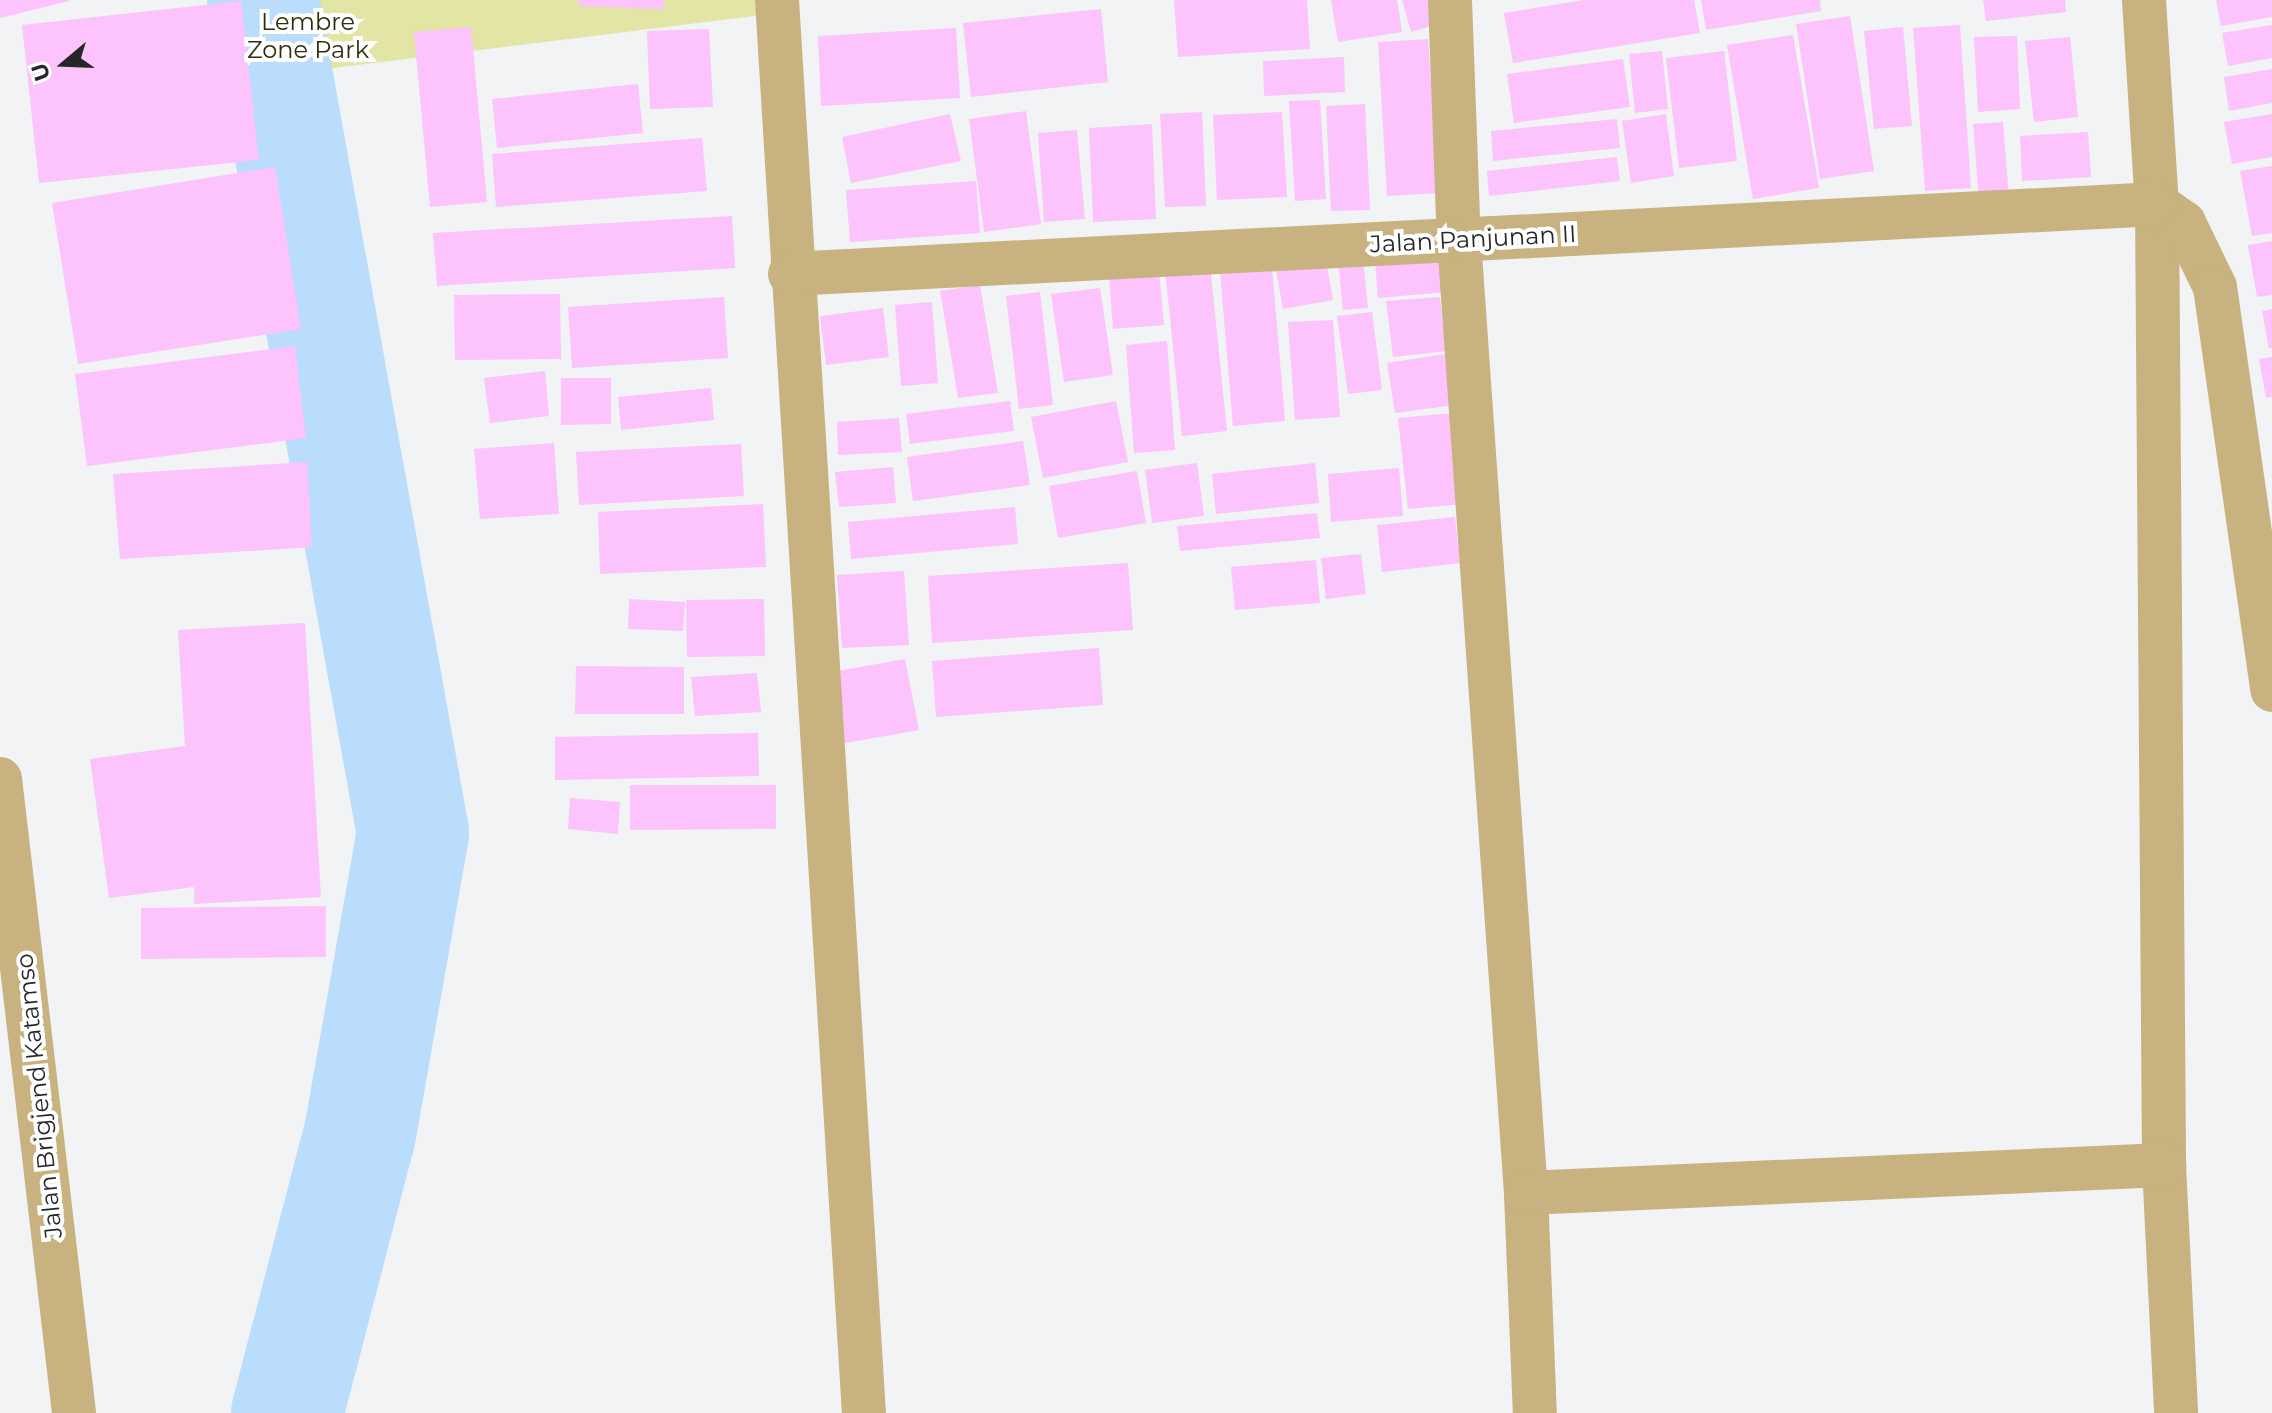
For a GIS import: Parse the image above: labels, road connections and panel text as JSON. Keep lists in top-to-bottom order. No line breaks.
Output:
{"streets":{"street":["Jalan Panjunan II","Jalan Brigjend Katamso"]},"parks":["Lembre Zone Park"],"north":"left"}
